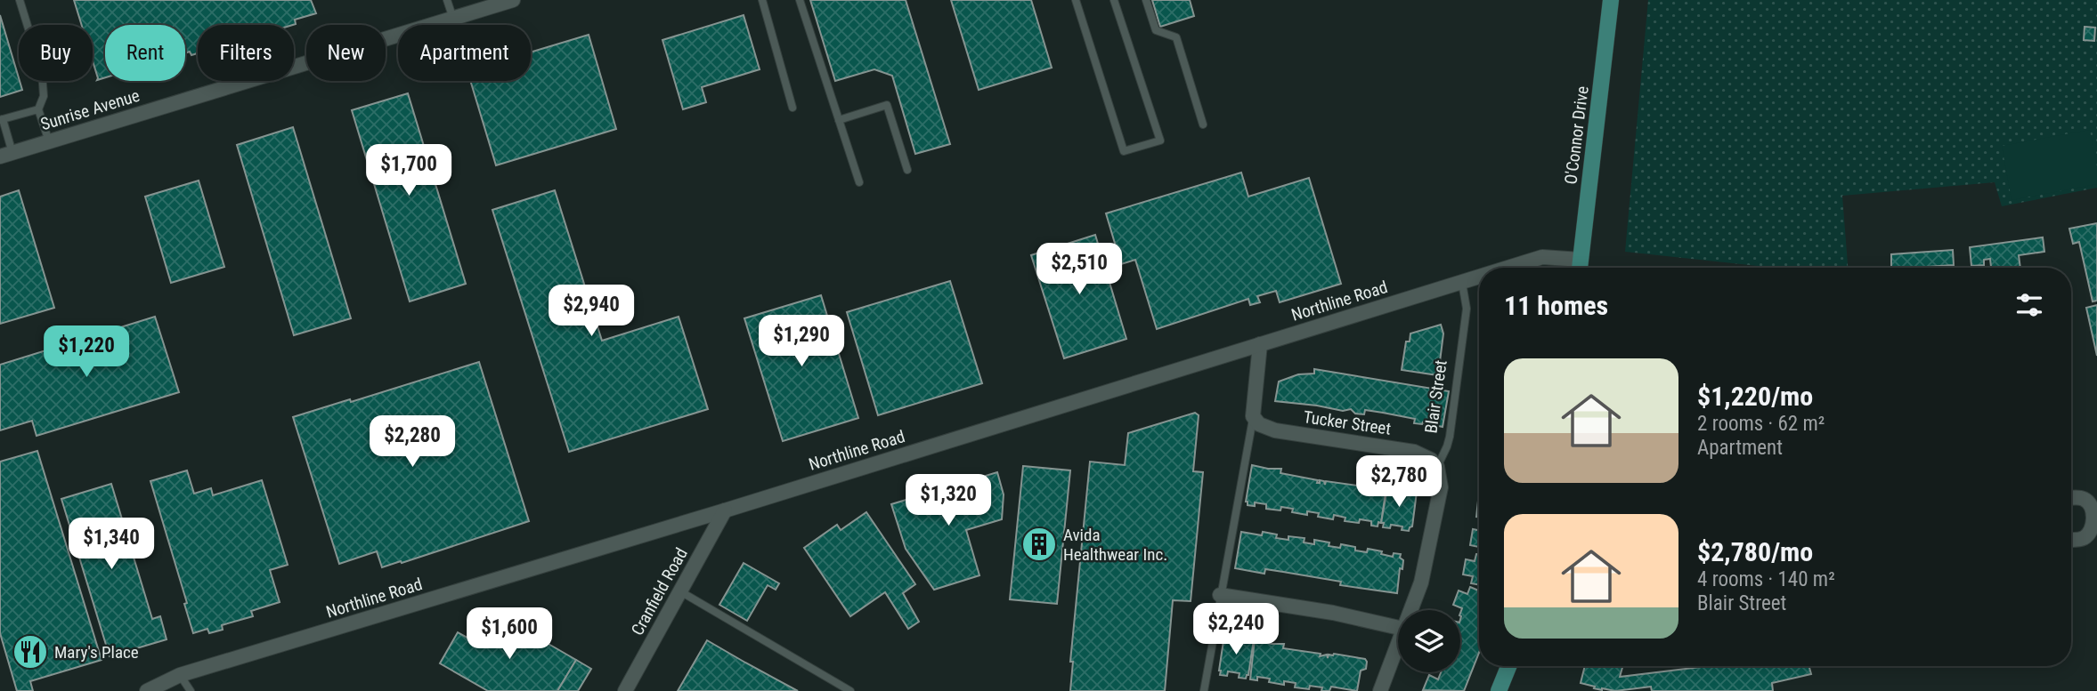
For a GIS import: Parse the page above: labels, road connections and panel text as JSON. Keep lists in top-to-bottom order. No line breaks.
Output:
{"streets":{"main road":["O'Connor Drive"],"street":["Sunrise Avenue","Northline Road","Blair Street","Tucker Street","Cranfield Road"]},"crossings":[["O'Connor Drive","Northline Road"],["Northline Road","Blair Street"],["Northline Road","Cranfield Road"],["Blair Street","Tucker Street"]],"places":{"building":["Avida Healthwear Inc."],"restaurant":["Mary's Place"]},"page":{"chip":["Buy","Rent","Filters","New","Apartment"],"price":["$1,700","$2,510","$2,940","$1,290","$1,220","$2,280","$2,780","$1,320","$1,340","$2,240","$1,600"],"heading":"11 homes","list":[{"name":"$1,220/mo","note":"2 rooms · 62 m² · Apartment"},{"name":"$2,780/mo","note":"4 rooms · 140 m² · Blair Street"}]}}
